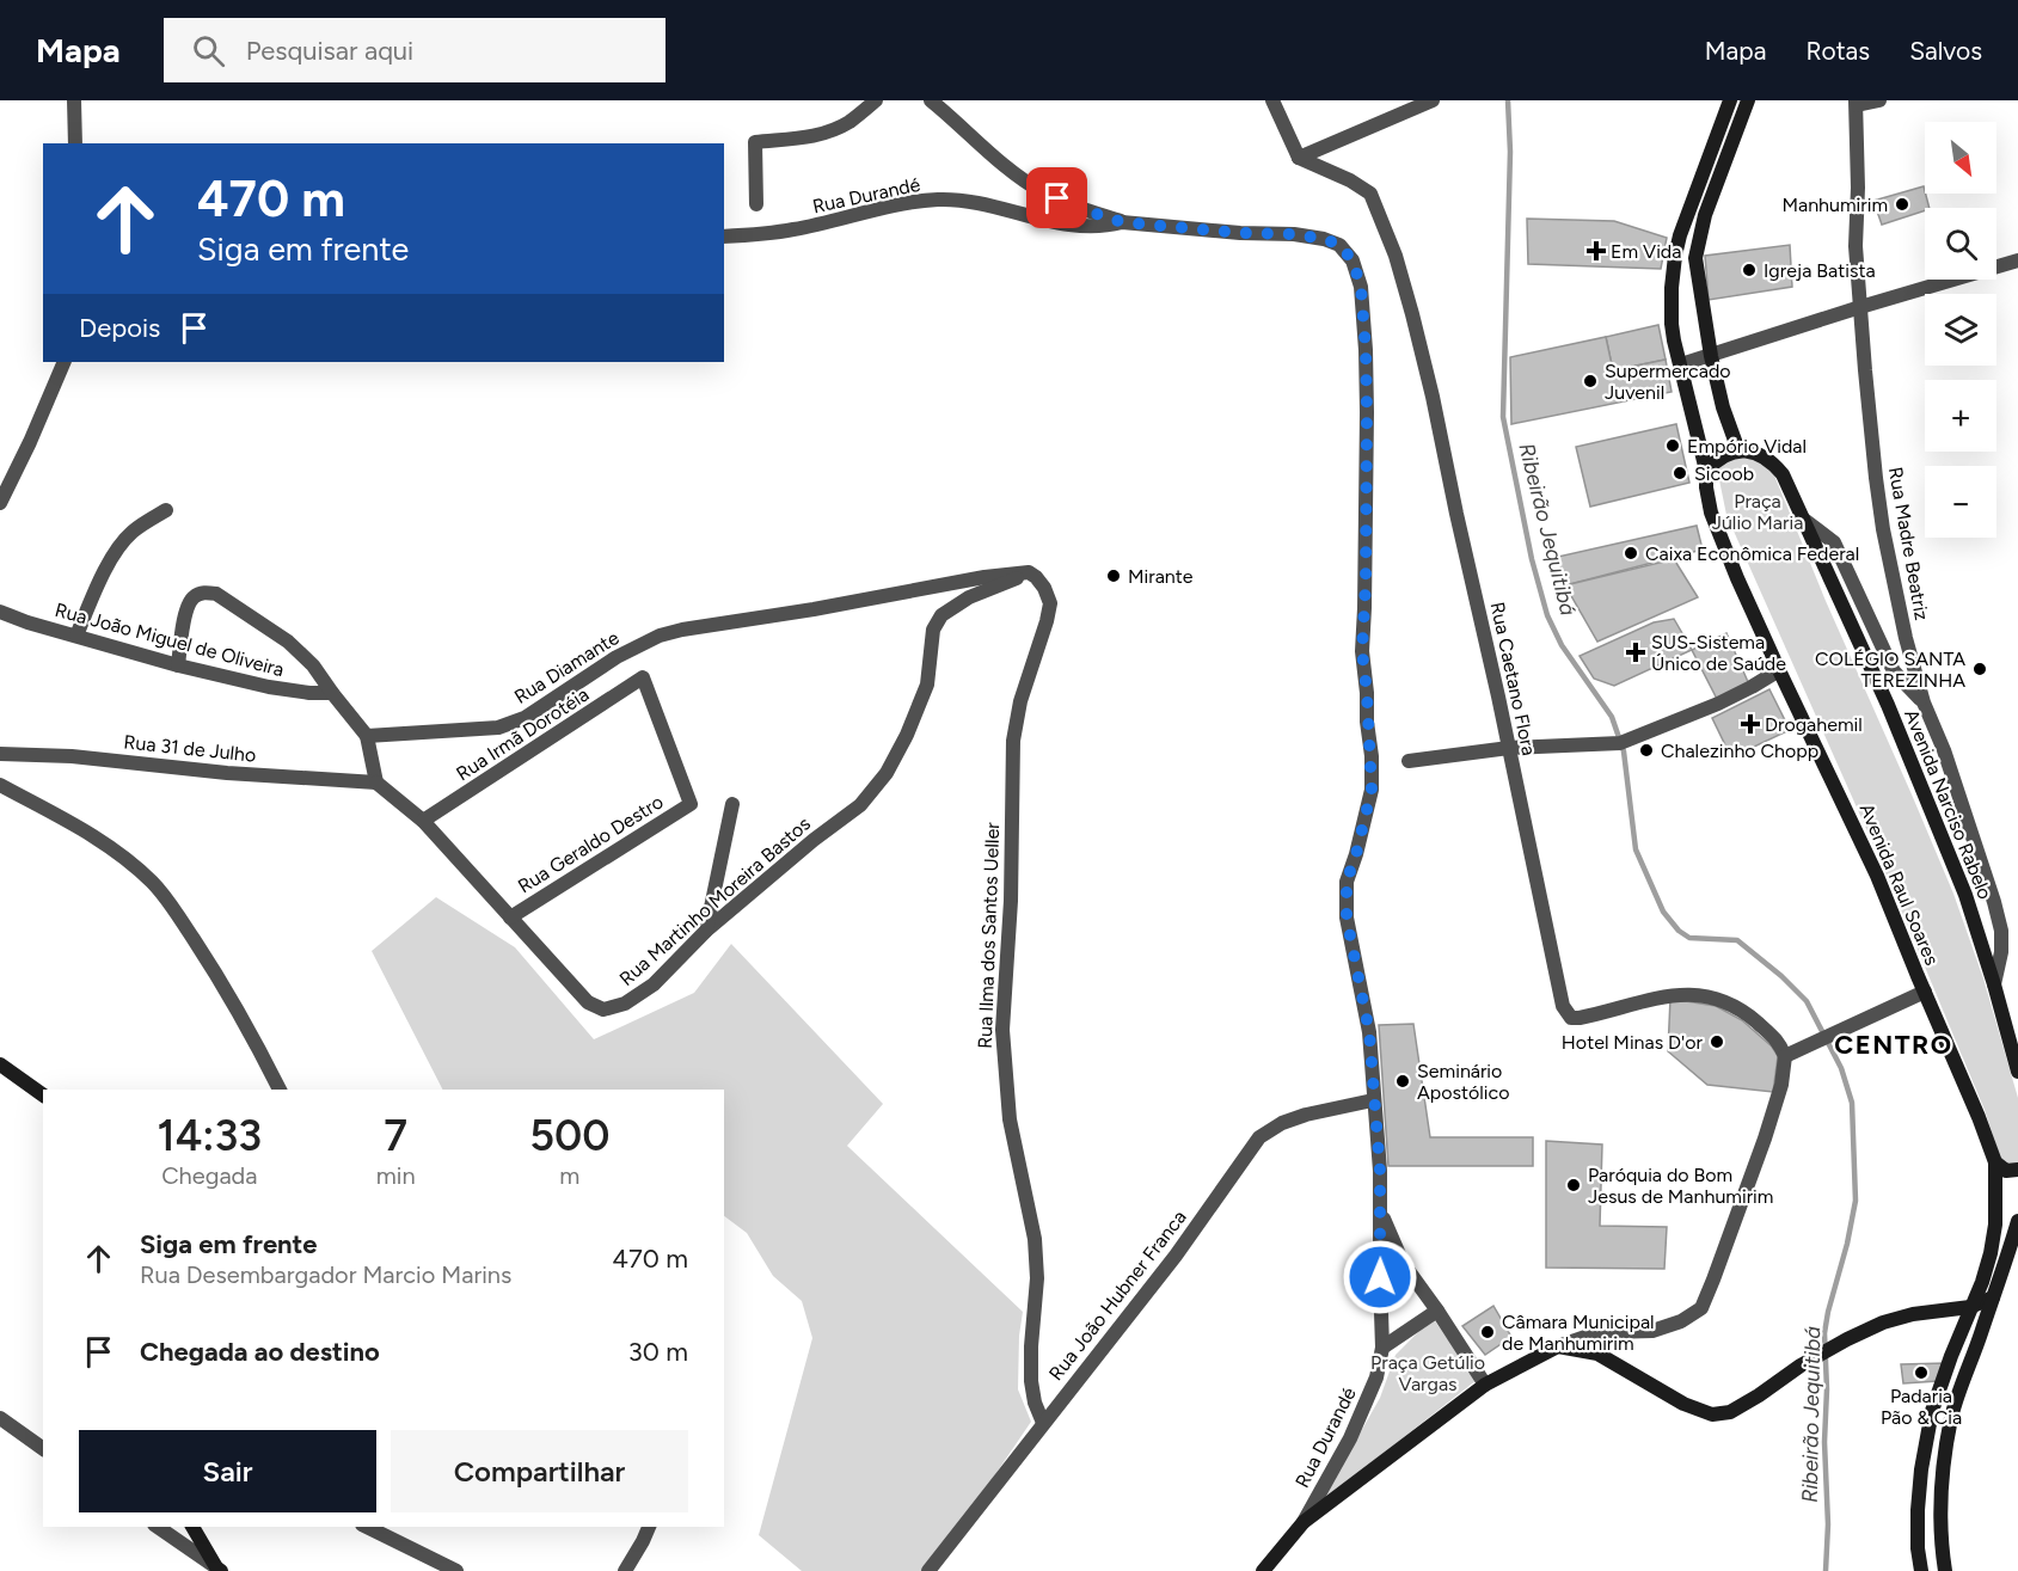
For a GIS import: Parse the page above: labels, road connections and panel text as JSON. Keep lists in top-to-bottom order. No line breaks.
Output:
{"streets":{"street":["Rua Durandé","Rua Madre Beatriz","Rua João Miguel de Oliveira","Rua Diamante","Rua Caetano Flora","Rua Irmã Dorotéia","Rua 31 de Julho","Avenida Narciso Rabelo","Rua Geraldo Destro","Avenida Raul Soares","Rua Martinho Moreira Bastos","Rua Ilma dos Santos Ueller","Rua João Hubner Franca"]},"crossings":[["Rua Durandé","Rua João Hubner Franca"],["Rua Madre Beatriz","Avenida Narciso Rabelo"],["Rua Diamante","Rua Martinho Moreira Bastos"],["Rua Diamante","Rua Ilma dos Santos Ueller"],["Rua Irmã Dorotéia","Rua Geraldo Destro"],["Rua Irmã Dorotéia","Rua Martinho Moreira Bastos"],["Rua 31 de Julho","Rua Martinho Moreira Bastos"],["Rua Geraldo Destro","Rua Martinho Moreira Bastos"],["Rua Martinho Moreira Bastos","Rua Ilma dos Santos Ueller"],["Rua Ilma dos Santos Ueller","Rua João Hubner Franca"]],"districts":["CENTRO"],"water":["Ribeirão Jequitibá"],"parks":["Praça Júlio Maria","Praça Getúlio Vargas"],"places":{"other":["Manhumirim","Igreja Batista","Supermercado Juvenil","Empório Vidal","Sicoob","Caixa Econômica Federal","Mirante","COLÉGIO SANTA TEREZINHA","Chalezinho Chopp","Hotel Minas D'or","Seminário Apostólico","Paróquia do Bom Jesus de Manhumirim","Câmara Municipal de Manhumirim","Padaria Pão & Cia"],"health":["Em Vida","SUS-Sistema Único de Saúde","Drogahemil"]},"north":"bottom right","page":{"header":"Mapa","search":"Pesquisar aqui","nav":["Mapa","Rotas","Salvos"],"map_buttons":["+","−"],"turn":["470 m","Siga em frente"],"then":"Depois","eta":["14:33","Chegada","7","min","500","m"],"list":[{"name":"Siga em frente","note":"Rua Desembargador Marcio Marins","value":"470 m"},{"name":"Chegada ao destino","value":"30 m"}],"buttons":["Sair","Compartilhar"]}}
